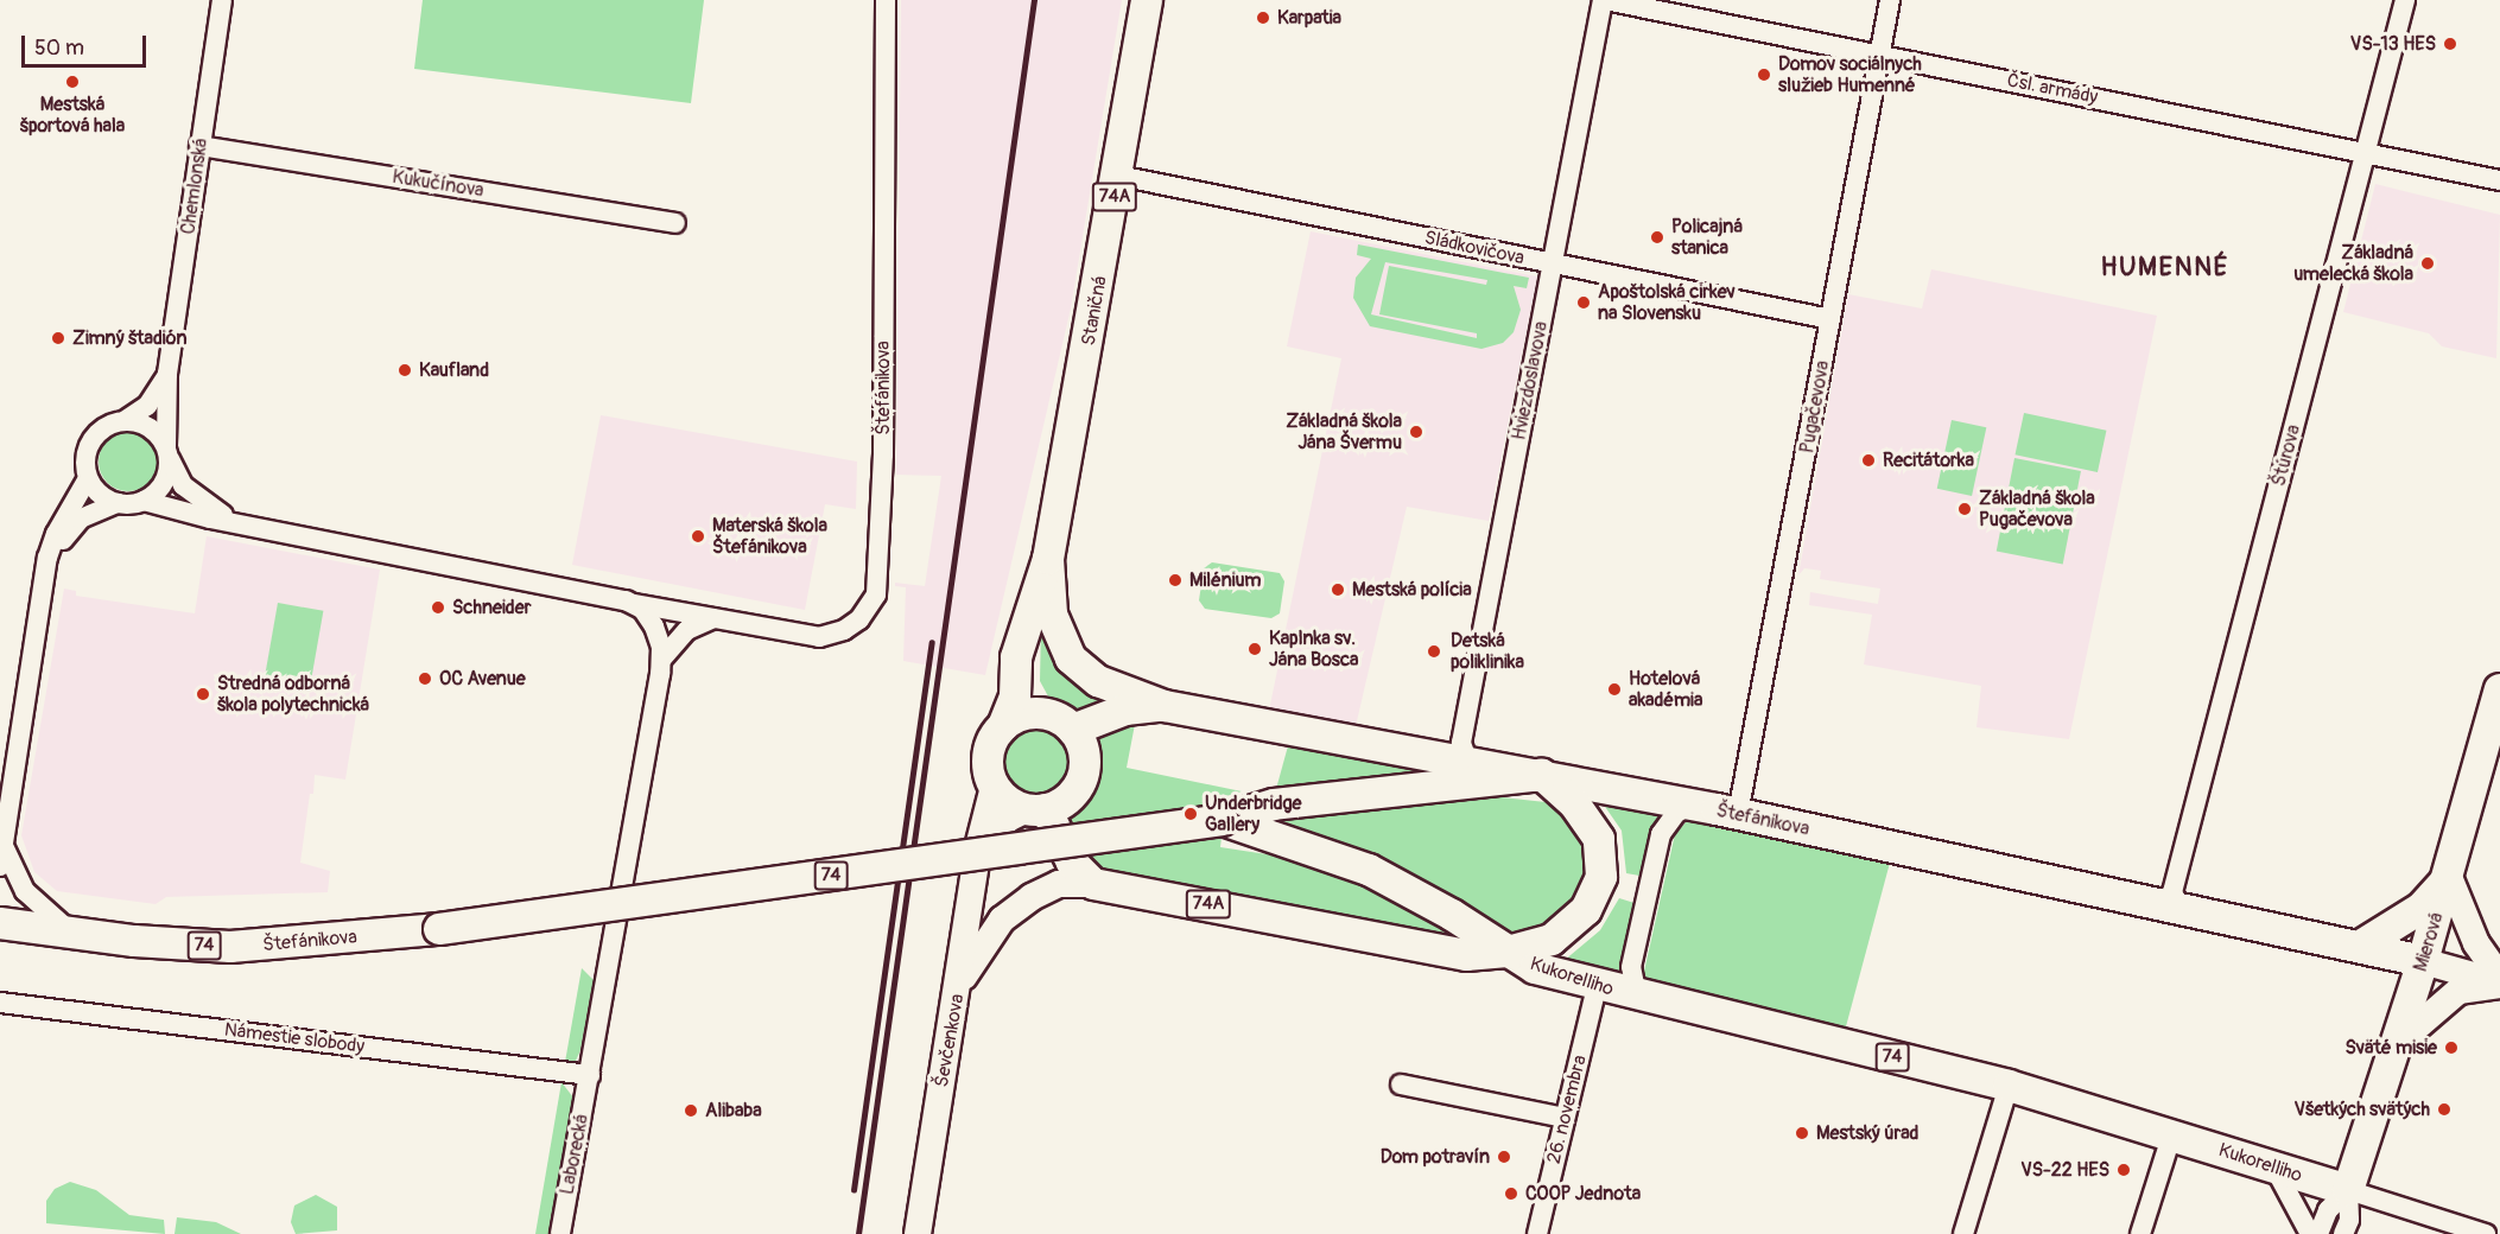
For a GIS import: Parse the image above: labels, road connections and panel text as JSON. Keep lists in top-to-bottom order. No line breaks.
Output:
{"streets":{"main road":["74A","Staničná","Štefánikova","74","Mierová","Kukorelliho","Ševčenkova"],"street":["Čsl. armády","Kukučínova","Chemlonská","Sládkovičova","Hviezdoslavova","Pugačevova","Štúrova","Námestie slobody","26. novembra","Laborecká"]},"crossings":[["Čsl. armády","Hviezdoslavova"],["Čsl. armády","Pugačevova"],["Čsl. armády","Štúrova"],["Kukučínova","Chemlonská"],["Chemlonská","Štefánikova"],["74A","Staničná"],["74A","Štefánikova"],["74A","Ševčenkova"],["Sládkovičova","Staničná"],["Sládkovičova","Hviezdoslavova"],["Sládkovičova","Pugačevova"],["Hviezdoslavova","Štefánikova"],["Štefánikova","Pugačevova"],["Štefánikova","Štúrova"],["Štefánikova","74"],["74","Mierová"],["74","Kukorelliho"],["Mierová","Kukorelliho"],["Kukorelliho","26. novembra"],["Námestie slobody","Laborecká"]],"districts":["HUMENNÉ"],"places":["Karpatia","VS-13 HES","Domov sociálnych služieb Humenné","Mestská športová hala","Policajná stanica","Základná umelecká škola","Apoštolská cirkev na Slovensku","Zimný štadión","Kaufland","Základná škola Jána Švermu","Recitátorka","Základná škola Pugačevova","Materská škola Štefánikova","Milénium","Mestská polícia","Schneider","Kaplnka sv. Jána Bosca","Detská poliklinika","OC Avenue","Hotelová akadémia","Stredná odborná škola polytechnická","Underbridge Gallery","Sväté misie","Všetkých svätých","Alibaba","Mestský úrad","Dom potravín","VS-22 HES","COOP Jednota"],"scale_bar":"50 m"}
